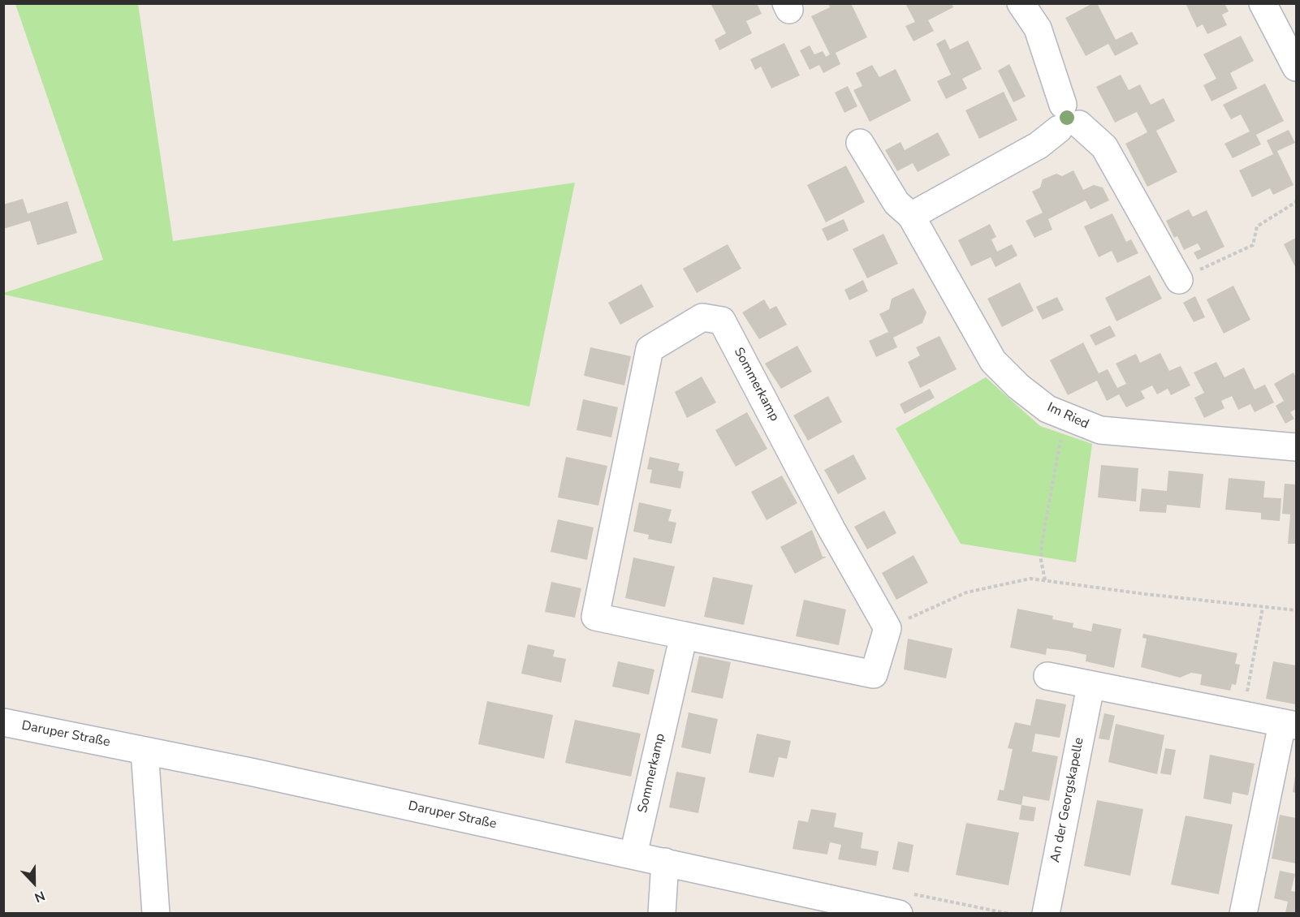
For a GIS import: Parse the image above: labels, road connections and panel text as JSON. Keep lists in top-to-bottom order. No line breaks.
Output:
{"streets":{"street":["Sommerkamp","Im Ried","Daruper Straße","An der Georgskapelle"]},"crossings":[["Sommerkamp","Daruper Straße"]],"north":"bottom"}
